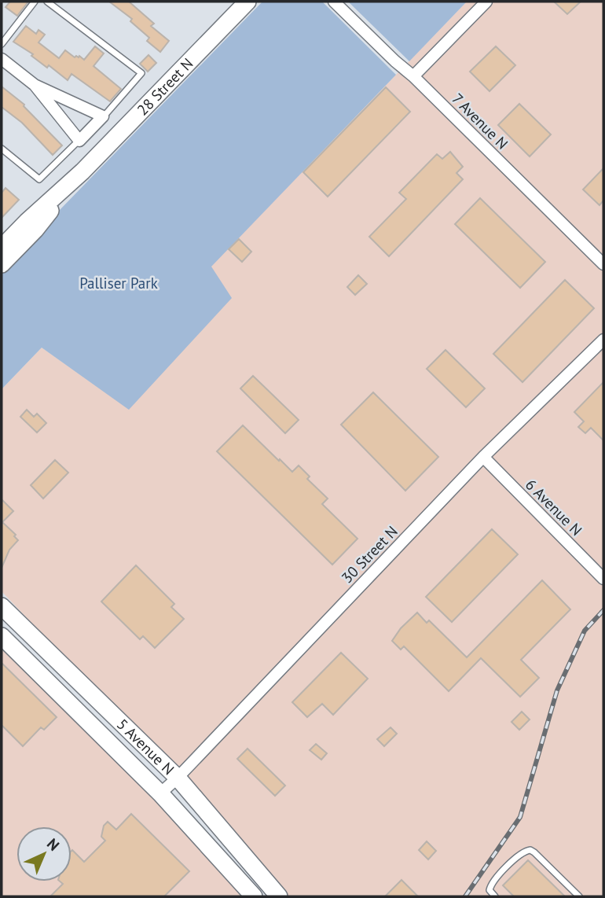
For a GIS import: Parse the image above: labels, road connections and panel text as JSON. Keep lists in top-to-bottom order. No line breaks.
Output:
{"streets":{"main road":["28 Street N","5 Avenue N"],"street":["7 Avenue N","6 Avenue N","30 Street N"]},"crossings":[["6 Avenue N","30 Street N"],["30 Street N","5 Avenue N"]],"parks":["Palliser Park"],"north":"top right"}
